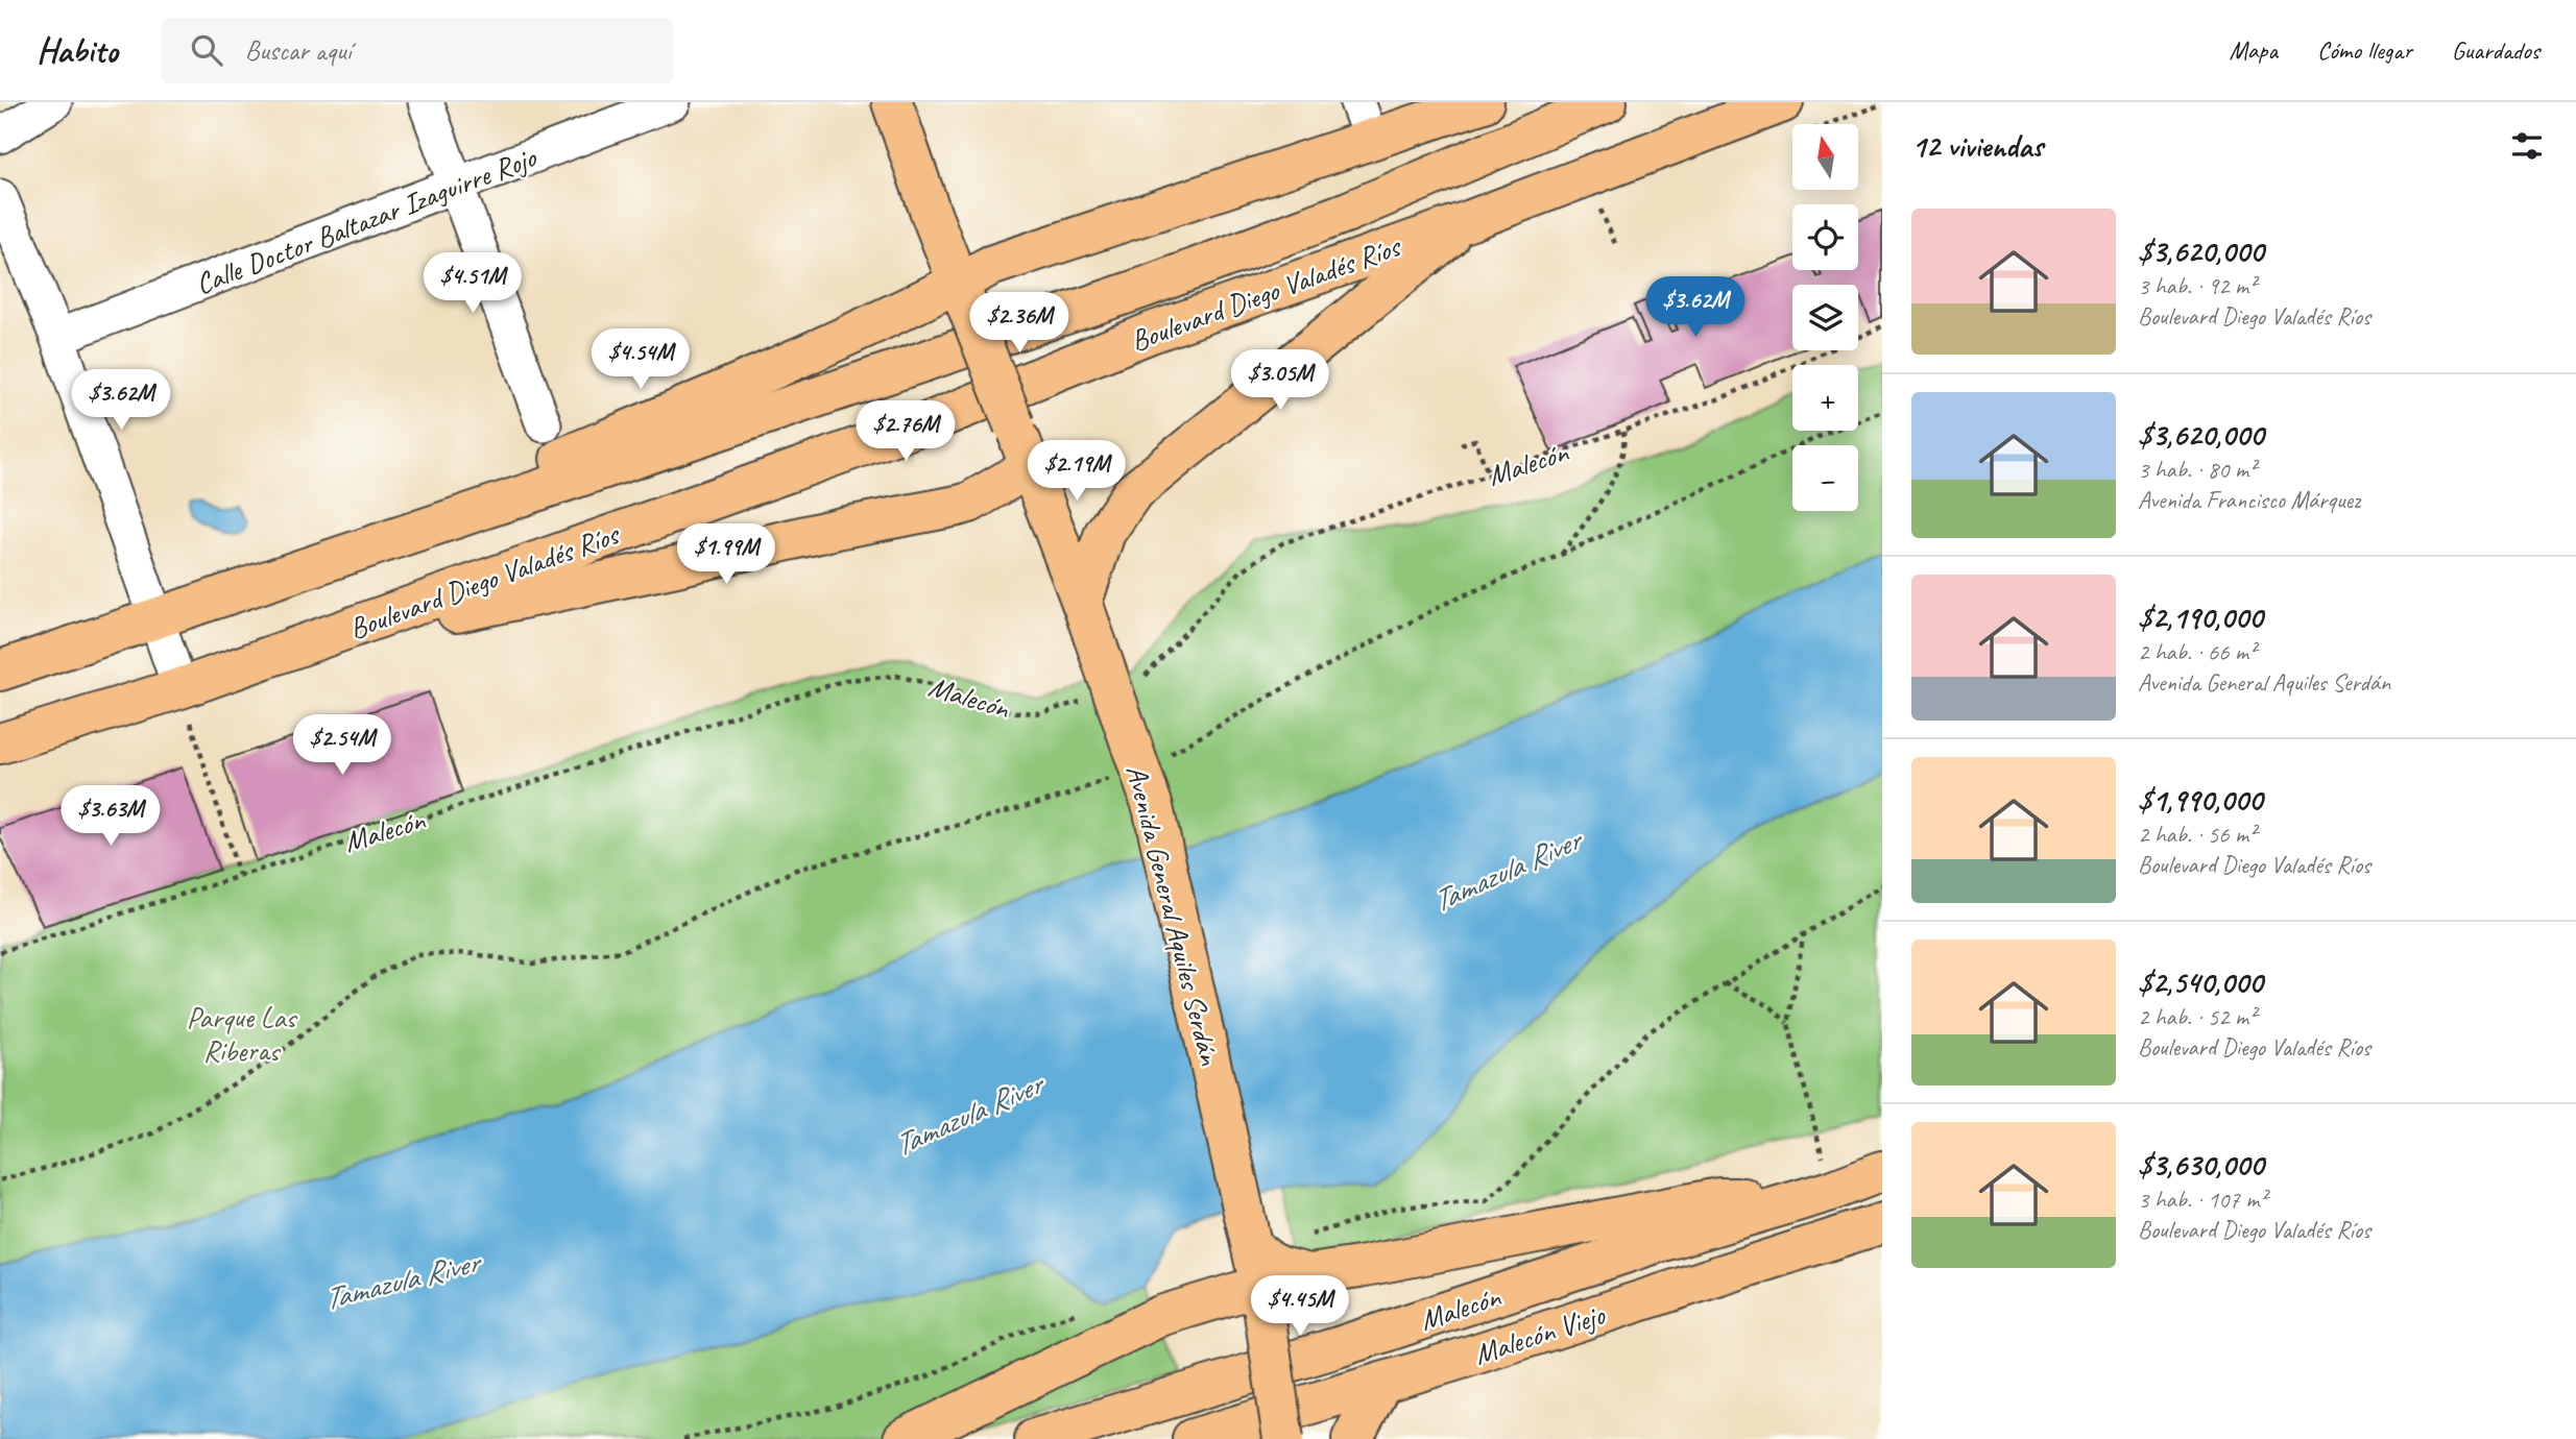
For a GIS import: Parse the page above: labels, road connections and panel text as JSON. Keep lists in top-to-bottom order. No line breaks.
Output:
{"streets":{"main road":["Boulevard Diego Valadés Ríos","Malecón","Avenida General Aquiles Serdán","Malecón Viejo"],"street":["Calle Doctor Baltazar Izaguirre Rojo"]},"water":["Tamazula River"],"parks":["Parque Las Riberas"],"north":"top","page":{"header":"Habito","search":"Buscar aquí","nav":["Mapa","Cómo llegar","Guardados"],"heading":"12 viviendas","map_buttons":["+","−"],"list":[{"name":"$3,620,000","note":"3 hab. · 92 m² · Boulevard Diego Valadés Ríos"},{"name":"$3,620,000","note":"3 hab. · 80 m² · Avenida Francisco Márquez"},{"name":"$2,190,000","note":"2 hab. · 66 m² · Avenida General Aquiles Serdán"},{"name":"$1,990,000","note":"2 hab. · 56 m² · Boulevard Diego Valadés Ríos"},{"name":"$2,540,000","note":"2 hab. · 52 m² · Boulevard Diego Valadés Ríos"},{"name":"$3,630,000","note":"3 hab. · 107 m² · Boulevard Diego Valadés Ríos"}],"price":["$4.51M","$3.62M","$2.36M","$4.54M","$3.05M","$3.62M","$2.76M","$2.19M","$1.99M","$2.54M","$3.63M","$4.45M"]}}
